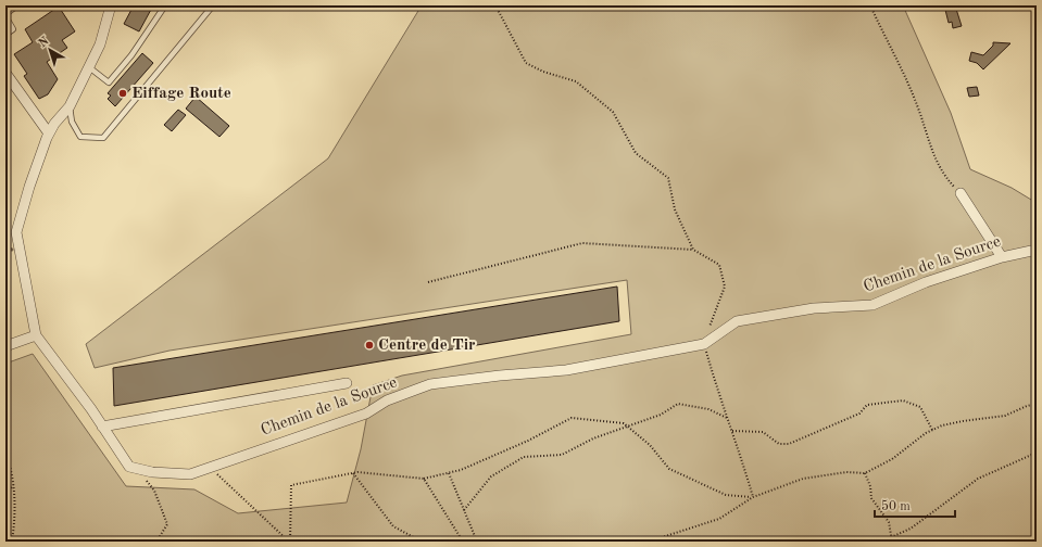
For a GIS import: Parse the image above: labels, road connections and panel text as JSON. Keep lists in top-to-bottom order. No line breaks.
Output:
{"streets":{"street":["Chemin de la Source"]},"places":["Eiffage Route","Centre de Tir"],"scale_bar":"50 m","north":"top left"}
